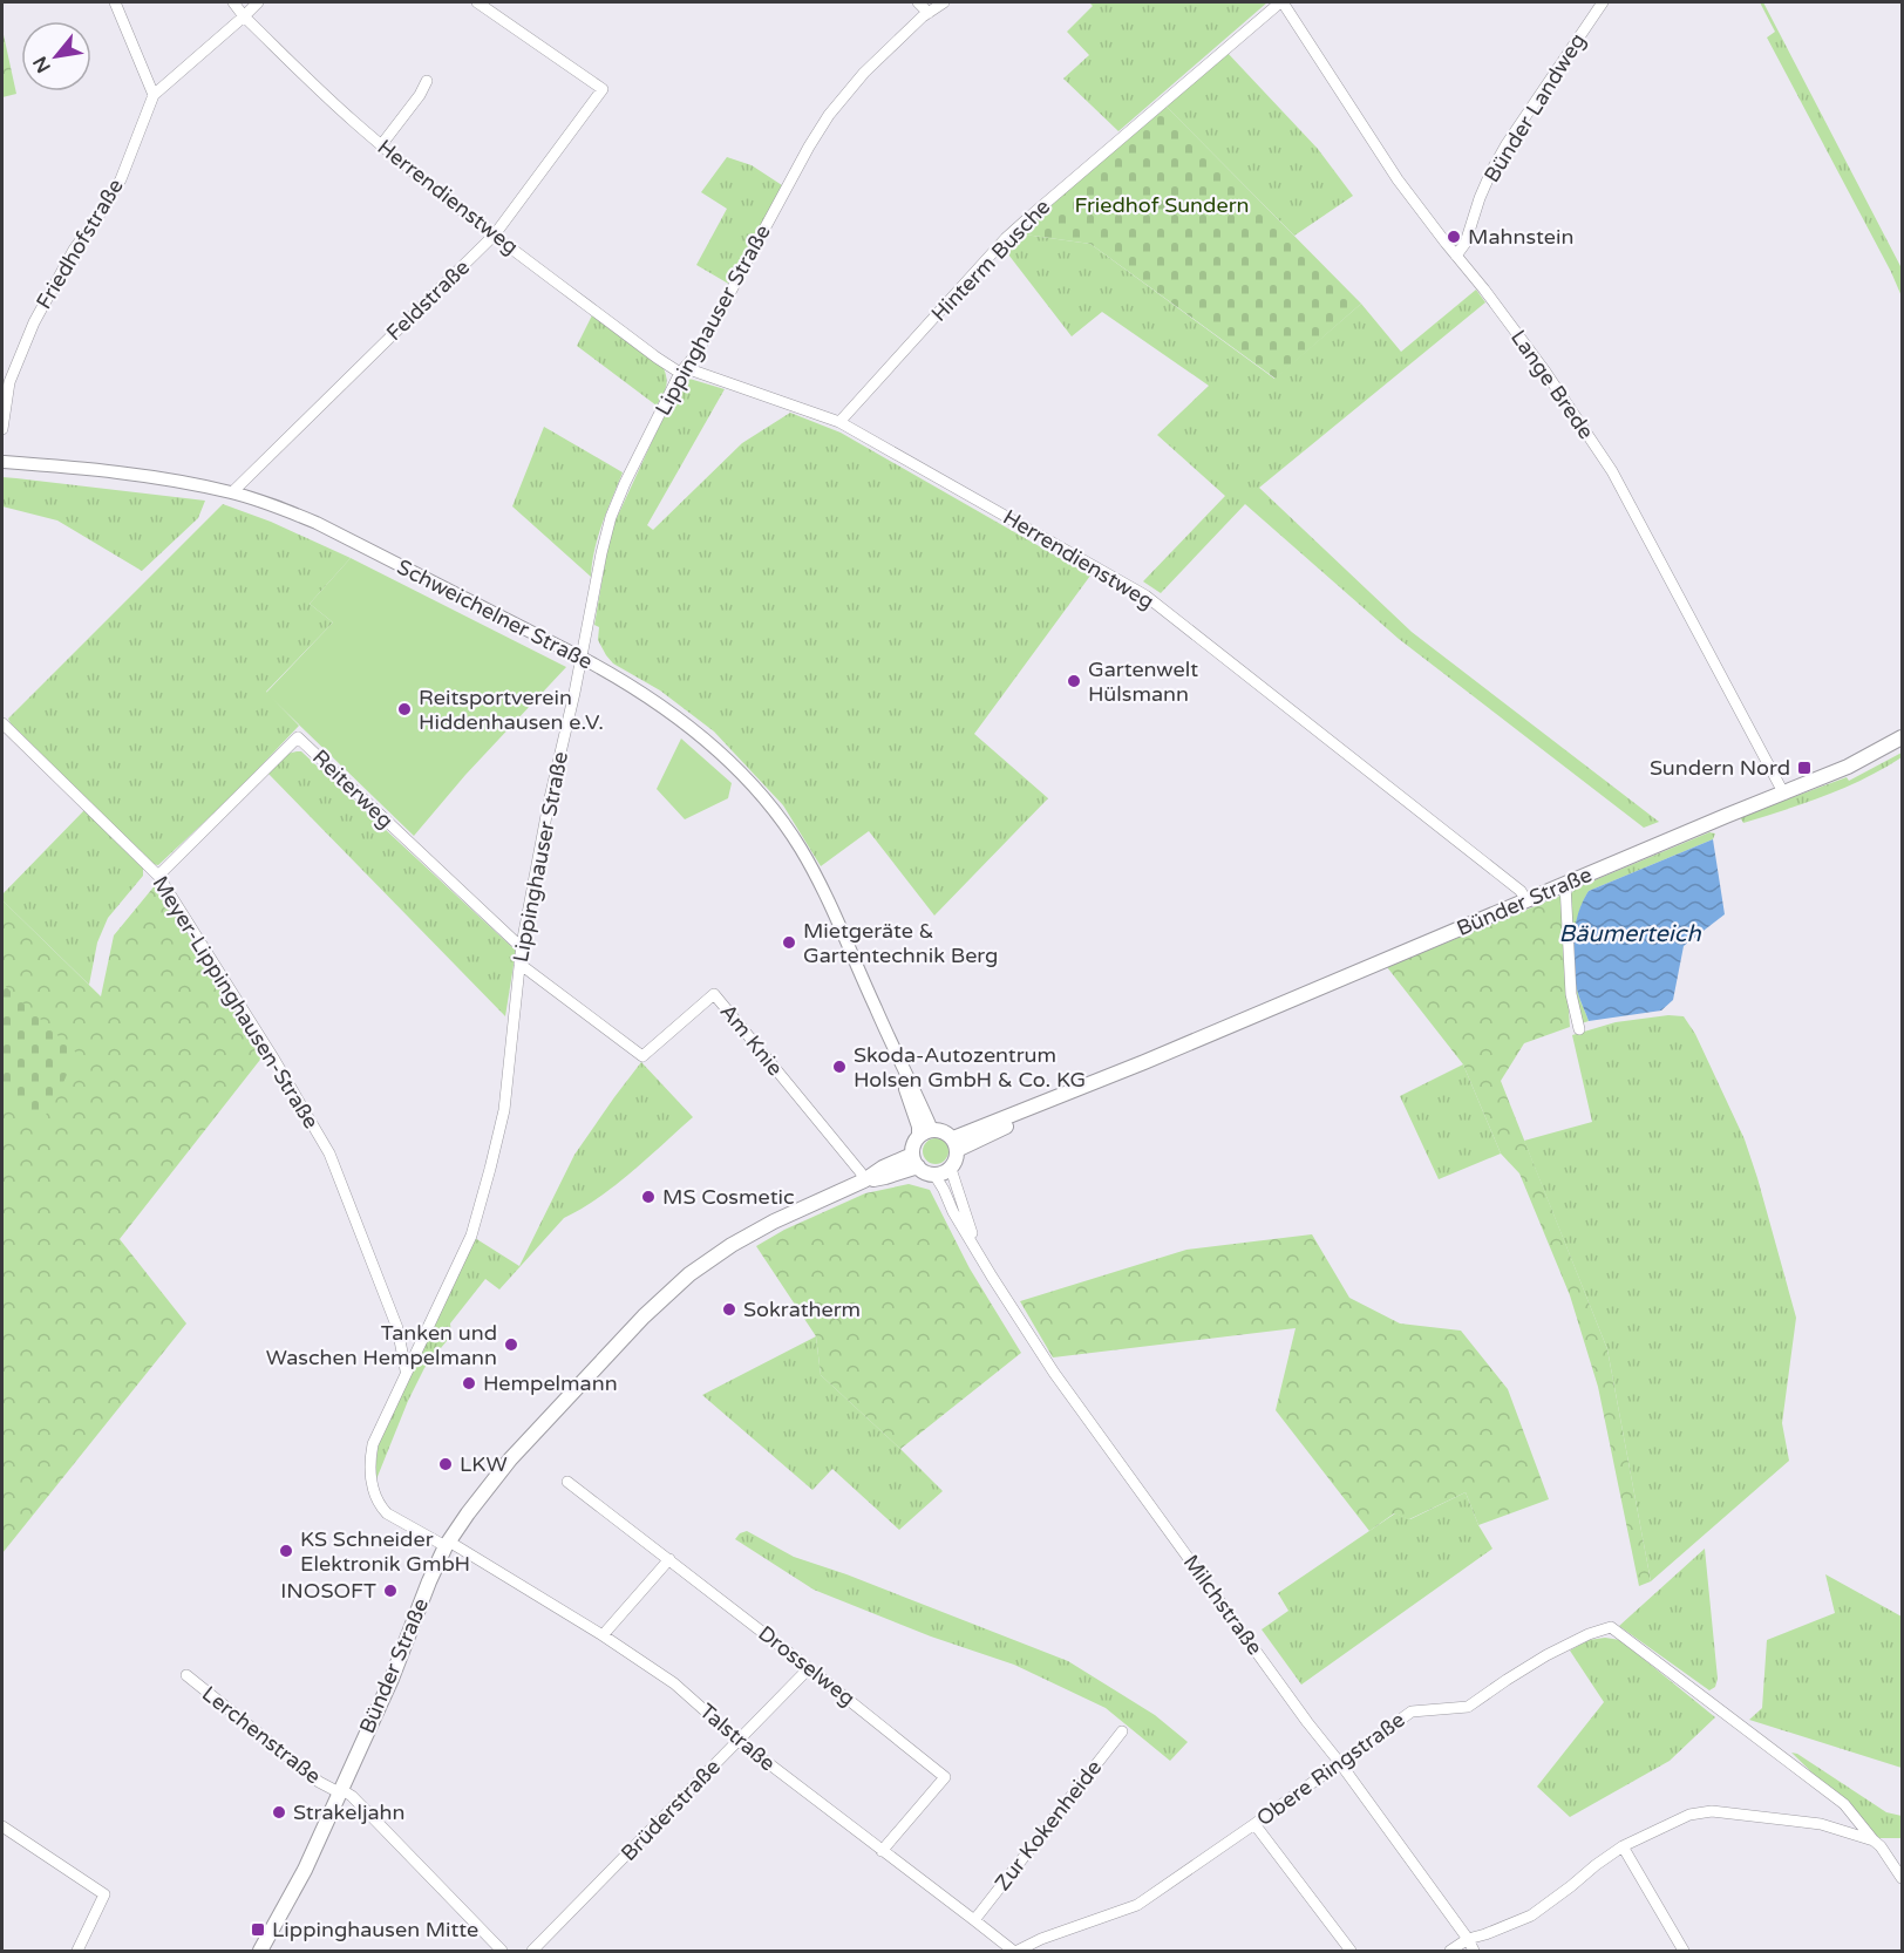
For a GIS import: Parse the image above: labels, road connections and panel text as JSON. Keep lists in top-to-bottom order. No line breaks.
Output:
{"streets":{"main road":["Bünder Straße"],"street":["Bünder Landweg","Herrendienstweg","Friedhofstraße","Hinterm Busche","Feldstraße","Lippinghauser Straße","Lange Brede","Schweichelner Straße","Reiterweg","Meyer-Lippinghausen-Straße","Am Knie","Milchstraße","Drosselweg","Lerchenstraße","Talstraße","Obere Ringstraße","Brüderstraße","Zur Kokenheide"]},"crossings":[["Bünder Landweg","Lange Brede"],["Herrendienstweg","Friedhofstraße"],["Herrendienstweg","Hinterm Busche"],["Herrendienstweg","Feldstraße"],["Herrendienstweg","Lippinghauser Straße"],["Herrendienstweg","Bünder Straße"],["Hinterm Busche","Lange Brede"],["Feldstraße","Schweichelner Straße"],["Lippinghauser Straße","Schweichelner Straße"],["Lippinghauser Straße","Reiterweg"],["Lippinghauser Straße","Bünder Straße"],["Lippinghauser Straße","Meyer-Lippinghausen-Straße"],["Lippinghauser Straße","Am Knie"],["Lippinghauser Straße","Talstraße"],["Lange Brede","Bünder Straße"],["Schweichelner Straße","Bünder Straße"],["Schweichelner Straße","Milchstraße"],["Reiterweg","Meyer-Lippinghausen-Straße"],["Bünder Straße","Am Knie"],["Bünder Straße","Milchstraße"],["Bünder Straße","Lerchenstraße"],["Bünder Straße","Talstraße"],["Milchstraße","Obere Ringstraße"],["Drosselweg","Talstraße"],["Drosselweg","Brüderstraße"],["Talstraße","Brüderstraße"],["Talstraße","Zur Kokenheide"]],"water":["Bäumerteich"],"parks":["Friedhof Sundern"],"places":{"other":["Mahnstein","Gartenwelt Hülsmann","Reitsportverein Hiddenhausen e.V.","Mietgeräte & Gartentechnik Berg","Skoda-Autozentrum Holsen GmbH & Co. KG","MS Cosmetic","Sokratherm","Tanken und Waschen Hempelmann","Hempelmann","LKW","KS Schneider Elektronik GmbH","INOSOFT","Strakeljahn"],"transit":["Sundern Nord","Lippinghausen Mitte"]},"north":"bottom left"}
